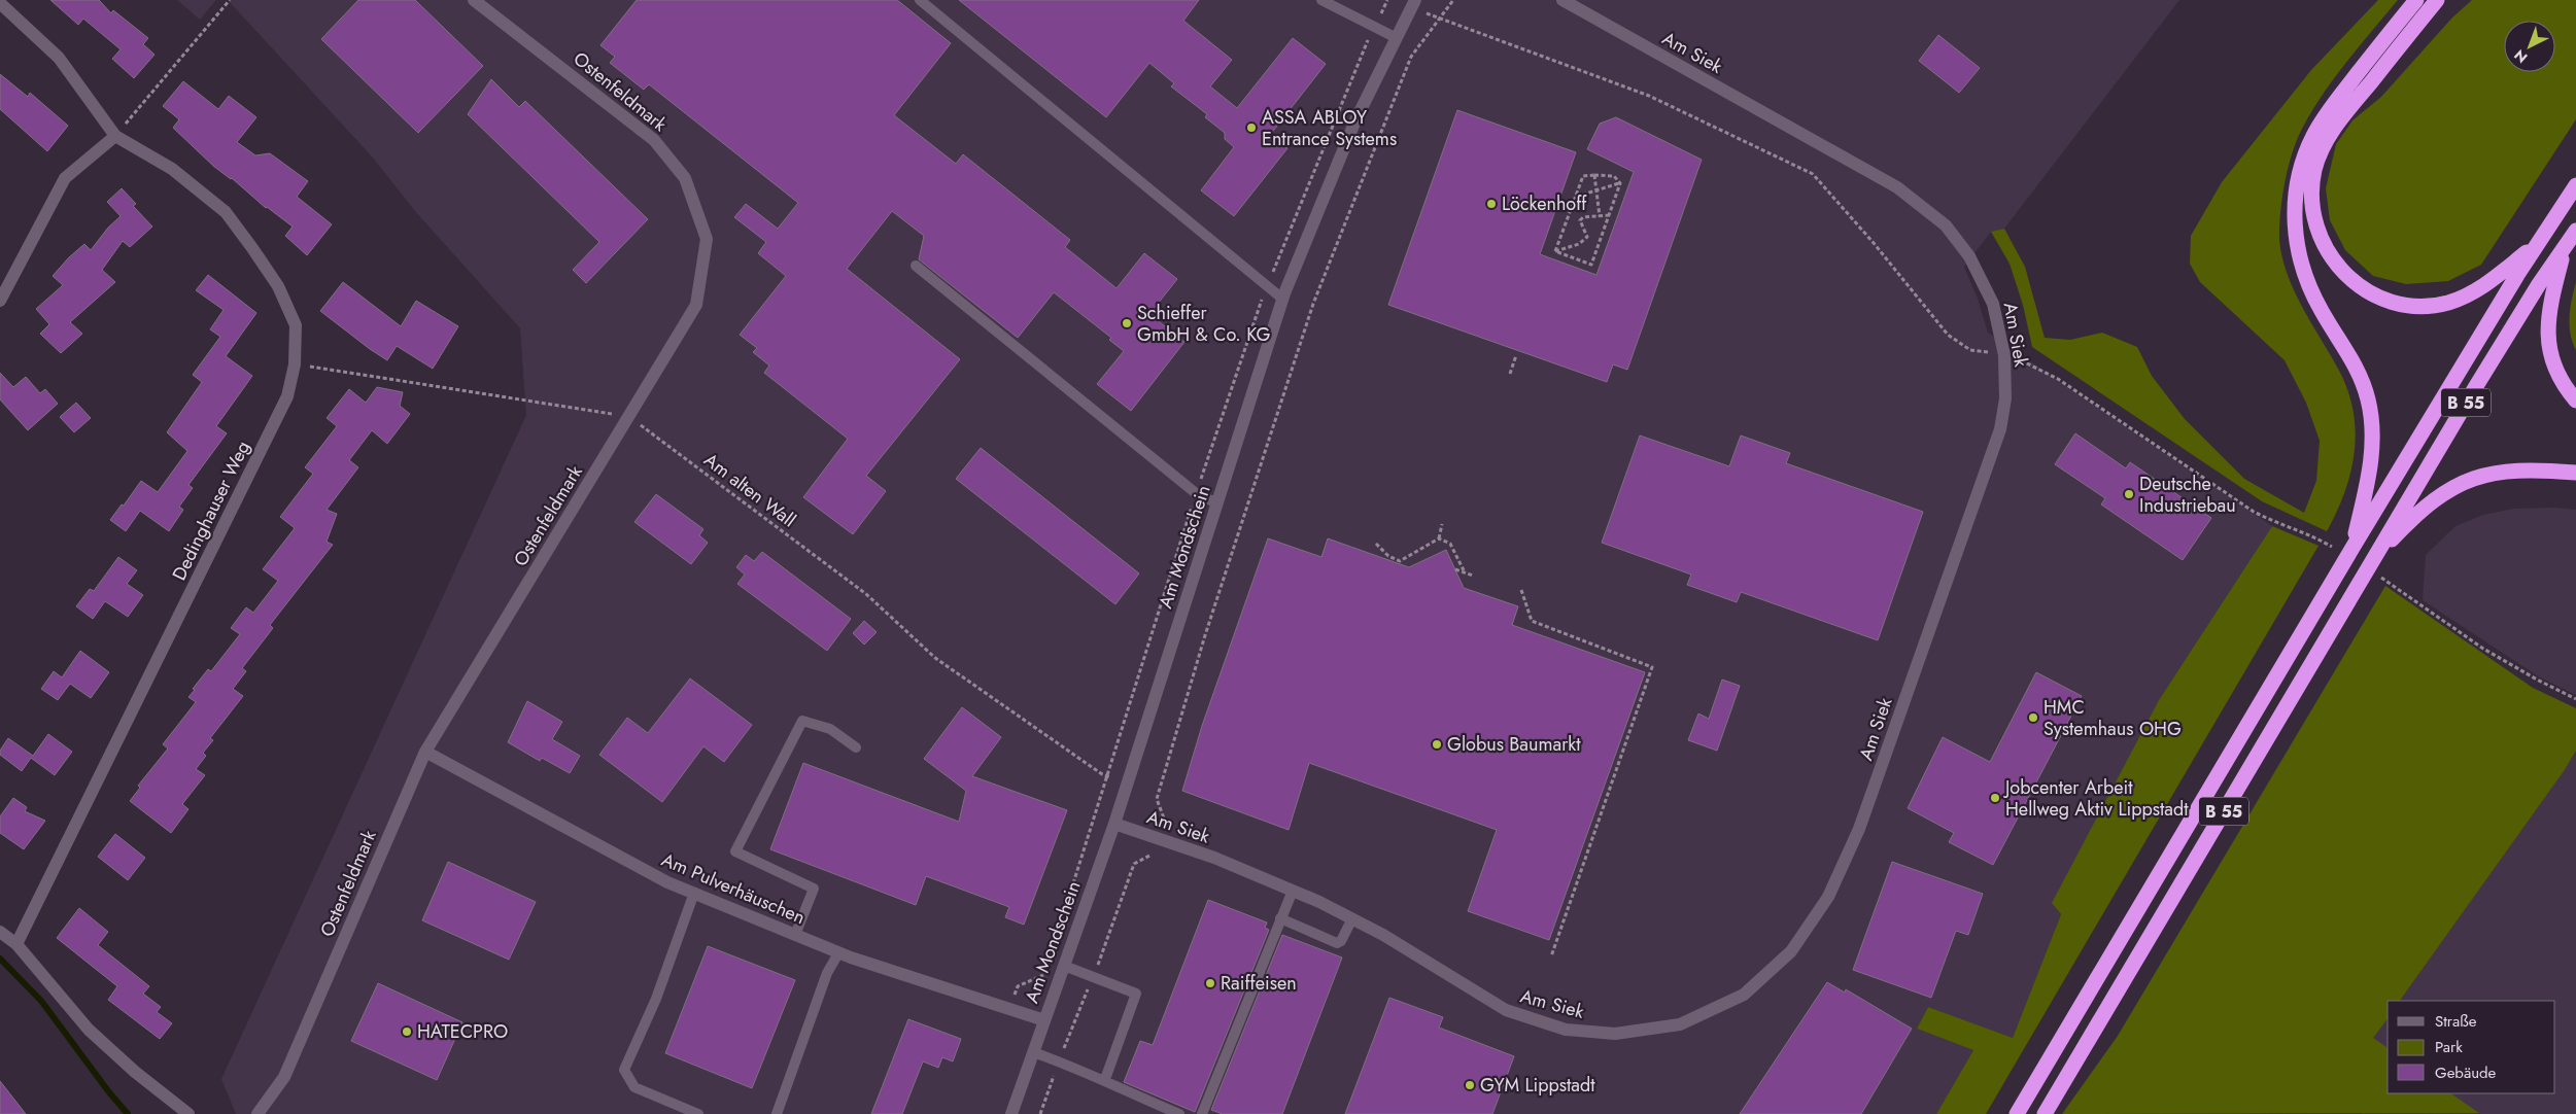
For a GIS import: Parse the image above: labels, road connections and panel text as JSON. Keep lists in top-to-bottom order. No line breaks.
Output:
{"streets":{"highway":["B 55"],"street":["Am Siek","Ostenfeldmark","Dedinghauser Weg","Am Mondschein","Am Pulverhäuschen"],"path":["Am alten Wall"]},"crossings":[["Am Siek","Am Mondschein"],["Ostenfeldmark","Am alten Wall"],["Ostenfeldmark","Am Pulverhäuschen"],["Am alten Wall","Dedinghauser Weg"],["Am alten Wall","Am Mondschein"],["Am Mondschein","Am Pulverhäuschen"]],"places":["ASSA ABLOY Entrance Systems","Löckenhoff","Schieffer GmbH & Co. KG","Deutsche Industriebau","HMC Systemhaus OHG","Globus Baumarkt","Jobcenter Arbeit Hellweg Aktiv Lippstadt","Raiffeisen","HATECPRO","GYM Lippstadt"],"legend":["Straße","Park","Gebäude"],"north":"bottom left"}
